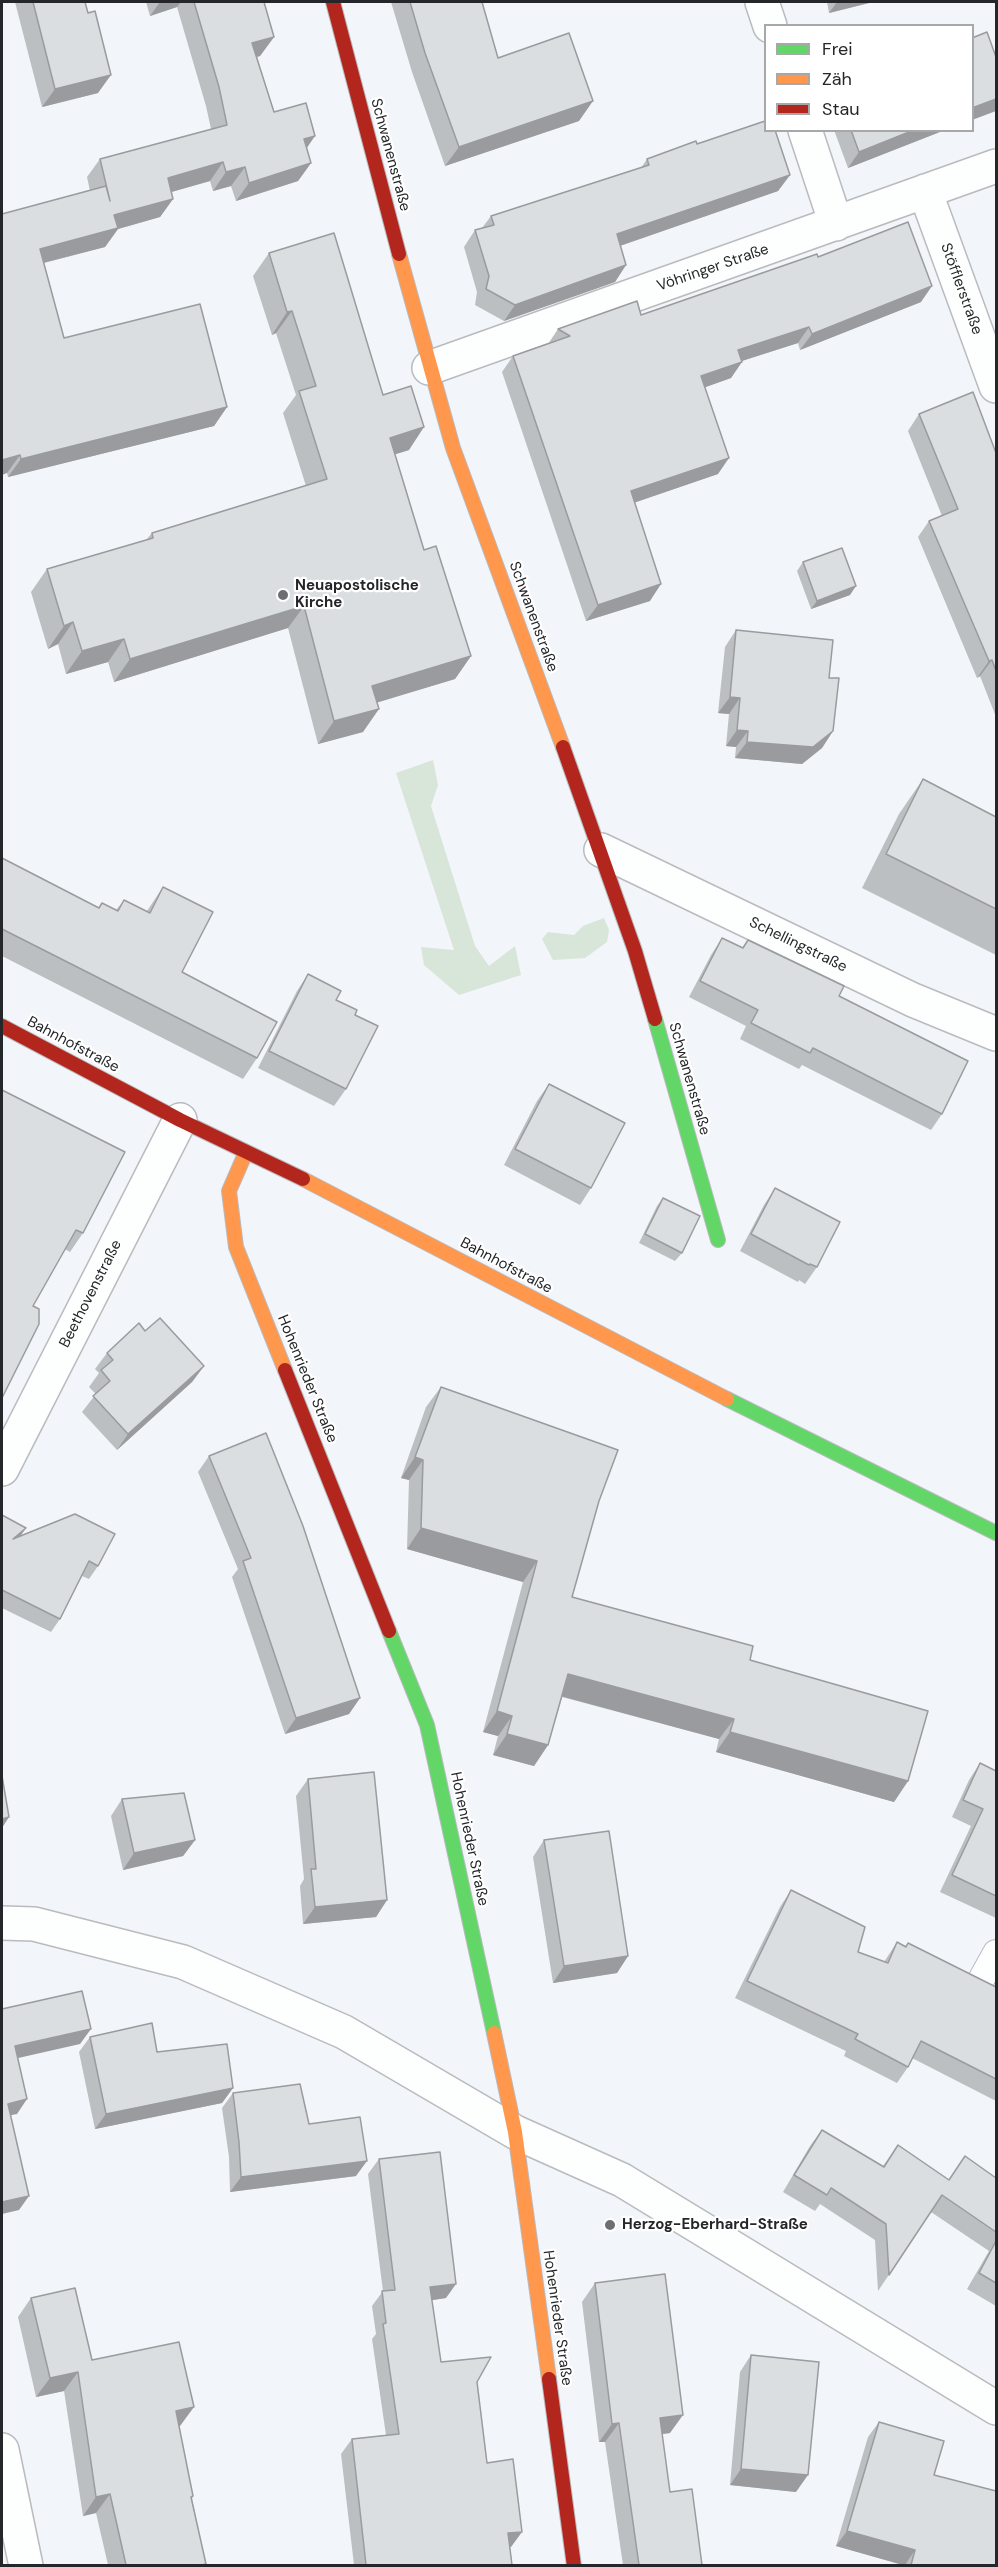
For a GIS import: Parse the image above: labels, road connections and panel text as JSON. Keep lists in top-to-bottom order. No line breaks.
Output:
{"streets":{"street":["Schwanenstraße","Vöhringer Straße","Stöfflerstraße","Schellingstraße","Bahnhofstraße","Beethovenstraße","Hohenrieder Straße"]},"crossings":[["Schwanenstraße","Vöhringer Straße"],["Schwanenstraße","Schellingstraße"],["Vöhringer Straße","Stöfflerstraße"],["Bahnhofstraße","Beethovenstraße"],["Bahnhofstraße","Hohenrieder Straße"]],"places":["Neuapostolische Kirche","Herzog-Eberhard-Straße"],"legend":["Frei","Zäh","Stau"]}
